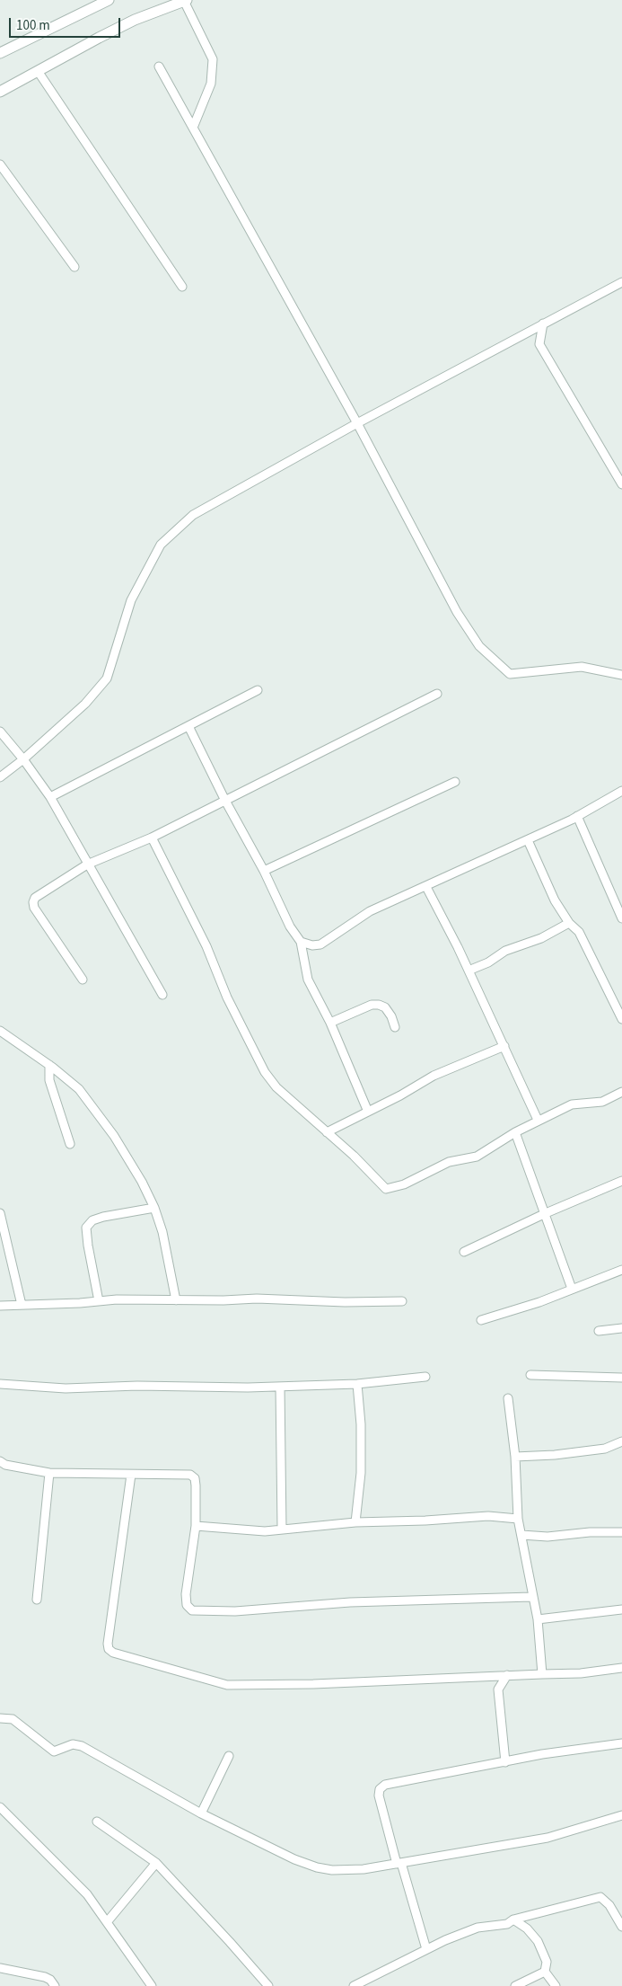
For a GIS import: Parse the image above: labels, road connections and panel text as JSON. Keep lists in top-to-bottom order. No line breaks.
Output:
{"scale_bar":"100 m"}
